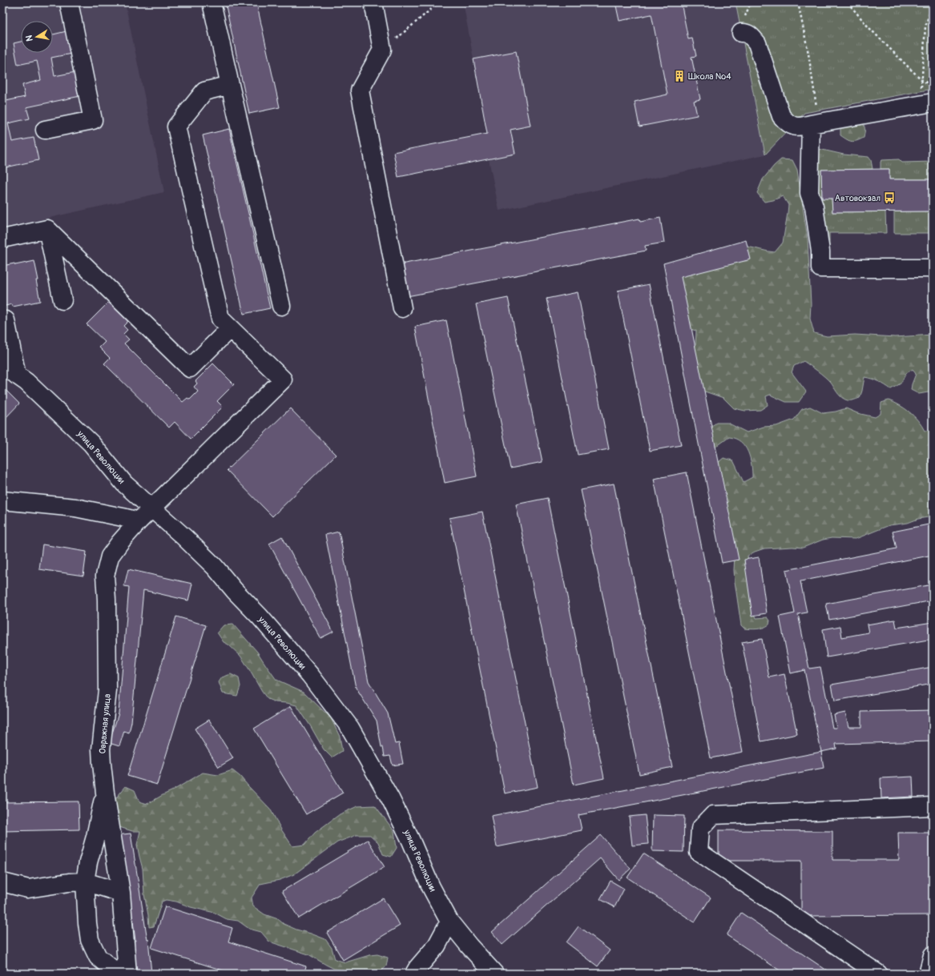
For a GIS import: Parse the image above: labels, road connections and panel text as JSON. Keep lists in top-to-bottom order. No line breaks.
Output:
{"streets":{"street":["улица Революции","Овражная улица"]},"crossings":[["улица Революции","Овражная улица"]],"places":{"building":["Школа №4"],"bus stop":["Автовокзал"]},"north":"left"}
